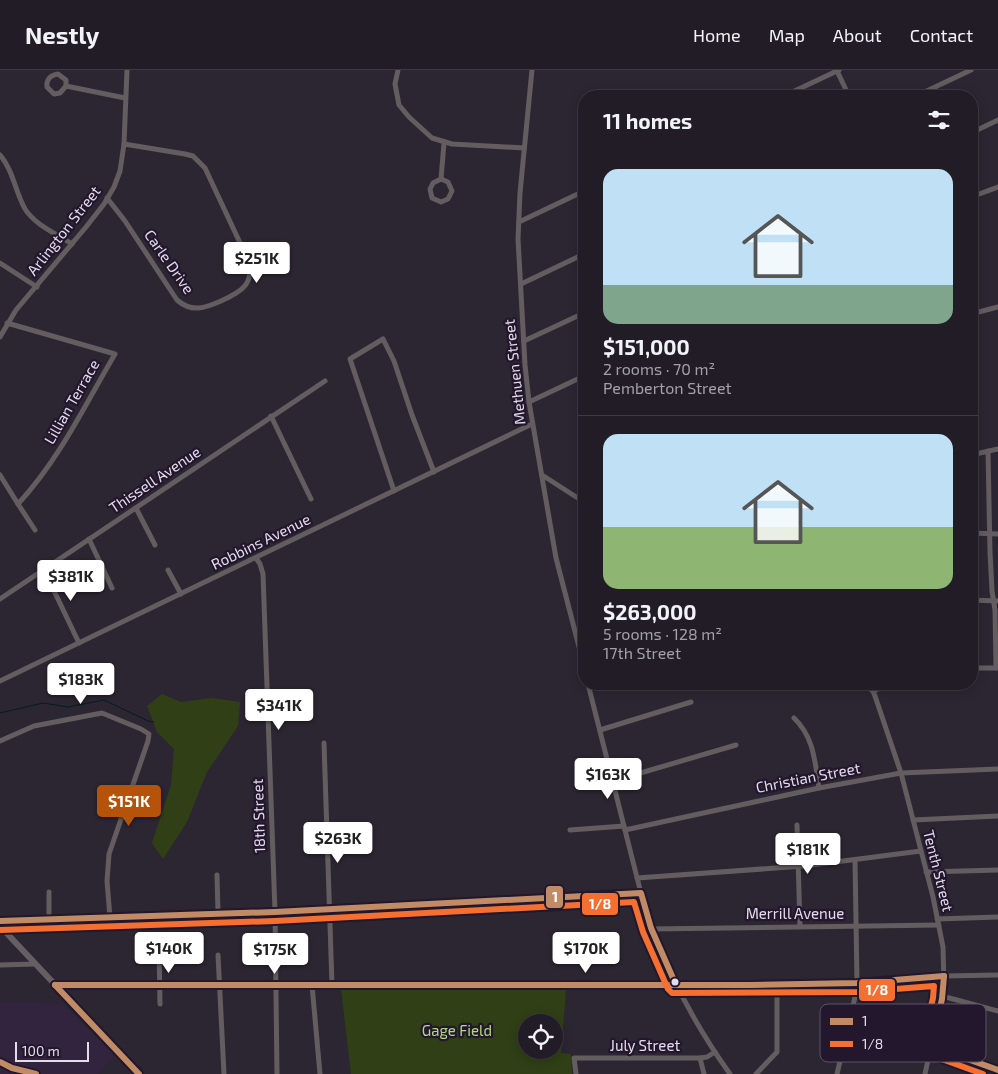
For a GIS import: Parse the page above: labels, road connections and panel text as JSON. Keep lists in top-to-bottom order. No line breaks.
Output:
{"streets":{"street":["Arlington Street","Carle Drive","Methuen Street","Lillian Terrace","Thissell Avenue","Robbins Avenue","Christian Street","18th Street","Tenth Street","Merrill Avenue","July Street"]},"crossings":[["Arlington Street","Carle Drive"],["Arlington Street","Lillian Terrace"],["Methuen Street","Robbins Avenue"],["Robbins Avenue","18th Street"],["Christian Street","Tenth Street"],["Tenth Street","Merrill Avenue"]],"parks":["Gage Field"],"lines":["transit line 1","transit line 1/8"],"legend":["1","1/8"],"scale_bar":"100 m","page":{"header":"Nestly","nav":["Home","Map","About","Contact"],"heading":"11 homes","list":[{"name":"$151,000","note":"2 rooms · 70 m² · Pemberton Street"},{"name":"$263,000","note":"5 rooms · 128 m² · 17th Street"}],"price":["$251K","$381K","$183K","$341K","$163K","$151K","$263K","$181K","$140K","$170K","$175K"],"scale":"100 m"}}
